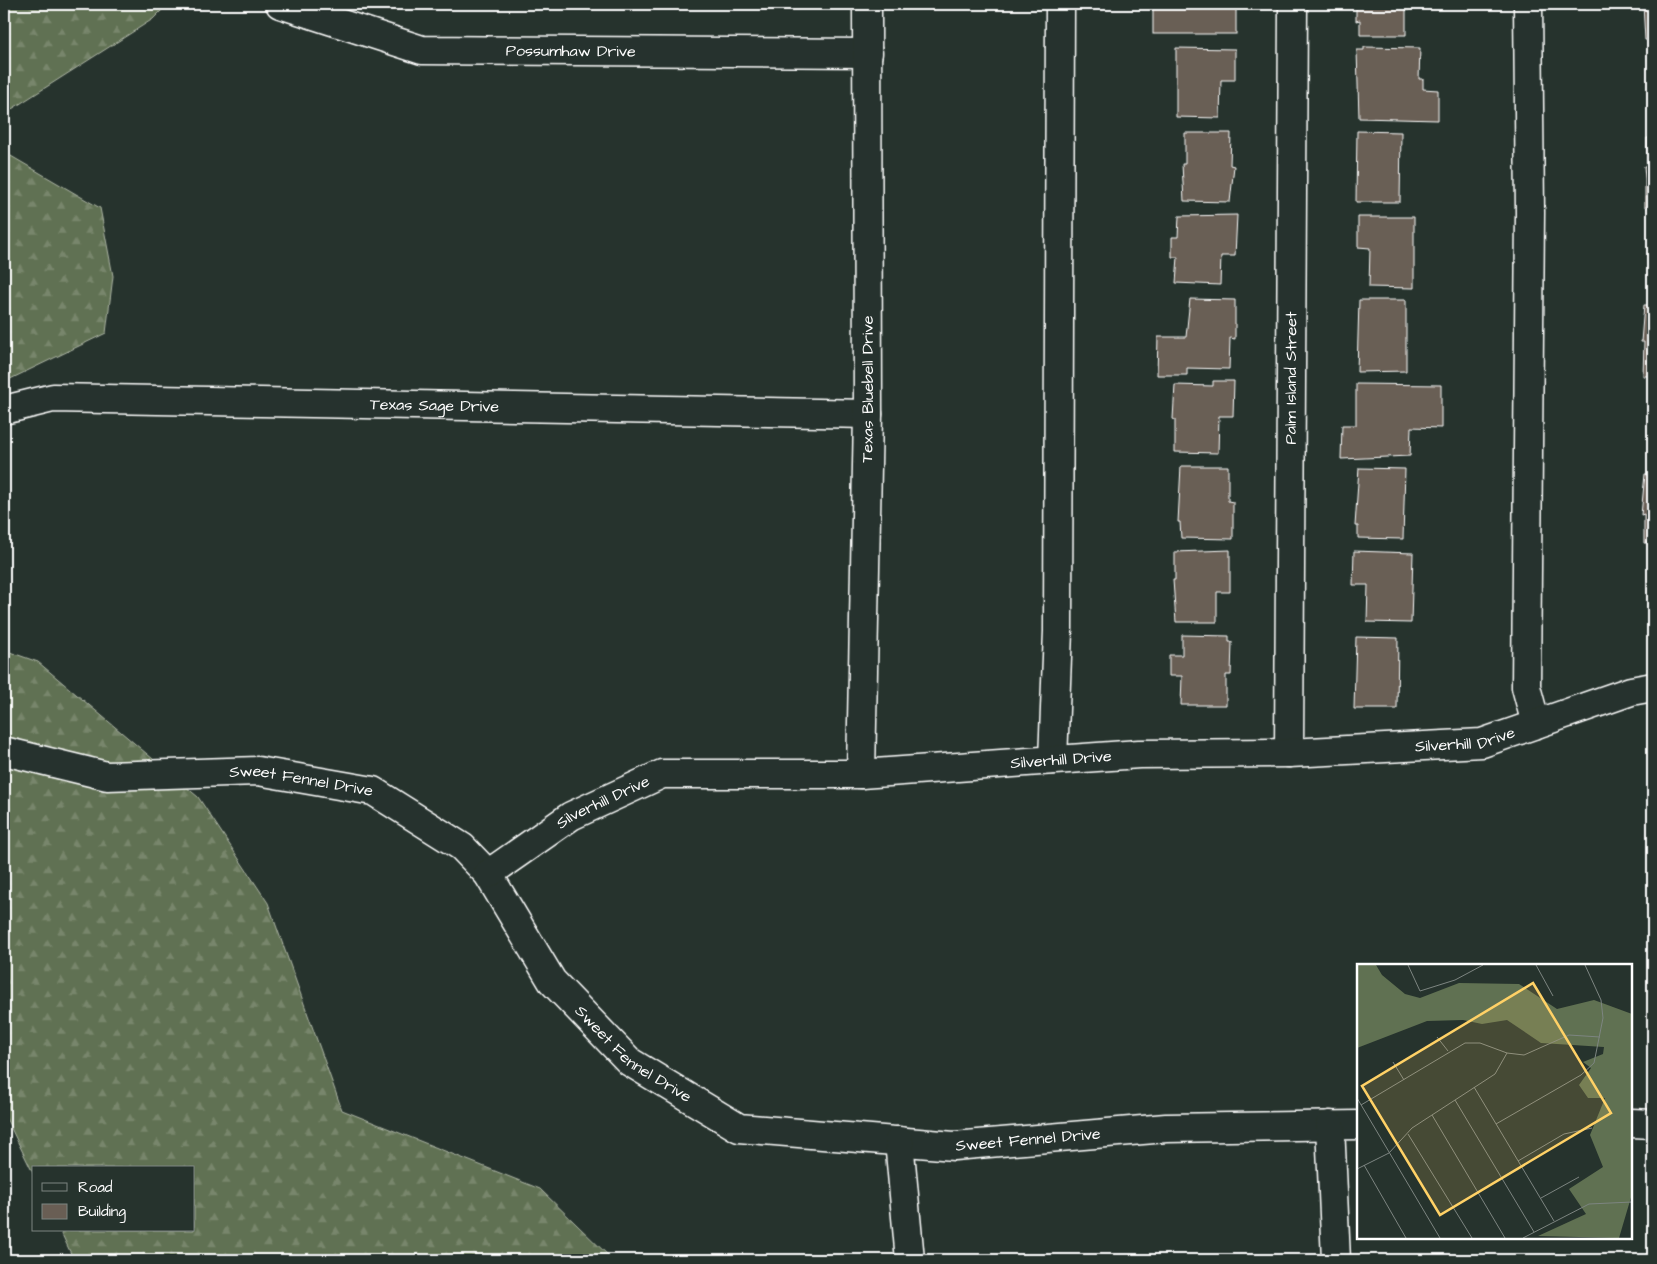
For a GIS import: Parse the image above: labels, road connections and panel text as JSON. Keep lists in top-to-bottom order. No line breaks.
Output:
{"streets":{"street":["Possumhaw Drive","Palm Island Street","Texas Bluebell Drive","Texas Sage Drive","Silverhill Drive","Sweet Fennel Drive"]},"crossings":[["Possumhaw Drive","Texas Bluebell Drive"],["Palm Island Street","Silverhill Drive"],["Texas Bluebell Drive","Texas Sage Drive"],["Texas Bluebell Drive","Silverhill Drive"],["Silverhill Drive","Sweet Fennel Drive"]],"legend":["Road","Building"]}
